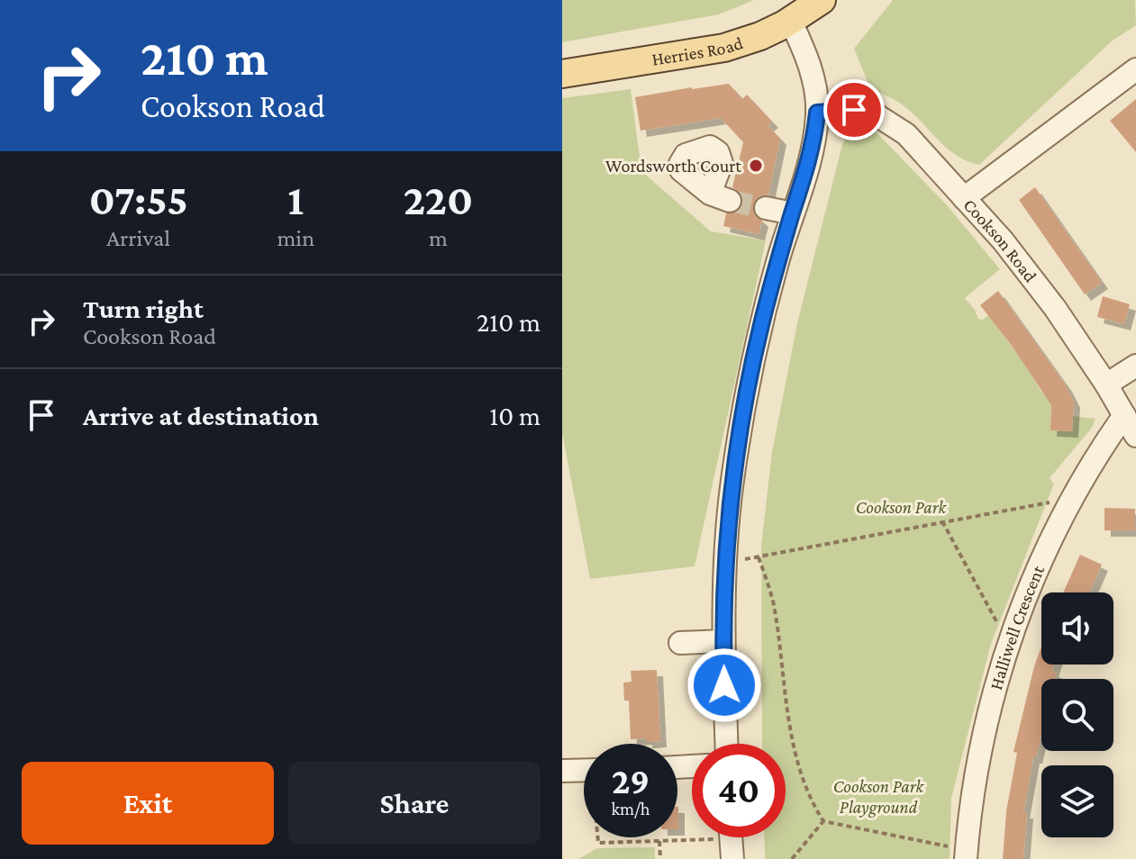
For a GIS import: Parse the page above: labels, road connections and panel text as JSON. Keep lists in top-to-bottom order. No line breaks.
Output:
{"streets":{"main road":["Herries Road"],"street":["Cookson Road","Halliwell Crescent"]},"crossings":[["Cookson Road","Halliwell Crescent"]],"parks":["Cookson Park","Cookson Park Playground"],"places":["Wordsworth Court"],"page":{"turn":["210 m","Cookson Road"],"eta":["07:55","Arrival","1","min","220","m"],"list":[{"name":"Turn right","note":"Cookson Road","value":"210 m"},{"name":"Arrive at destination","value":"10 m"}],"speed":"29 km/h","limit":"40","buttons":["Exit","Share"]}}
